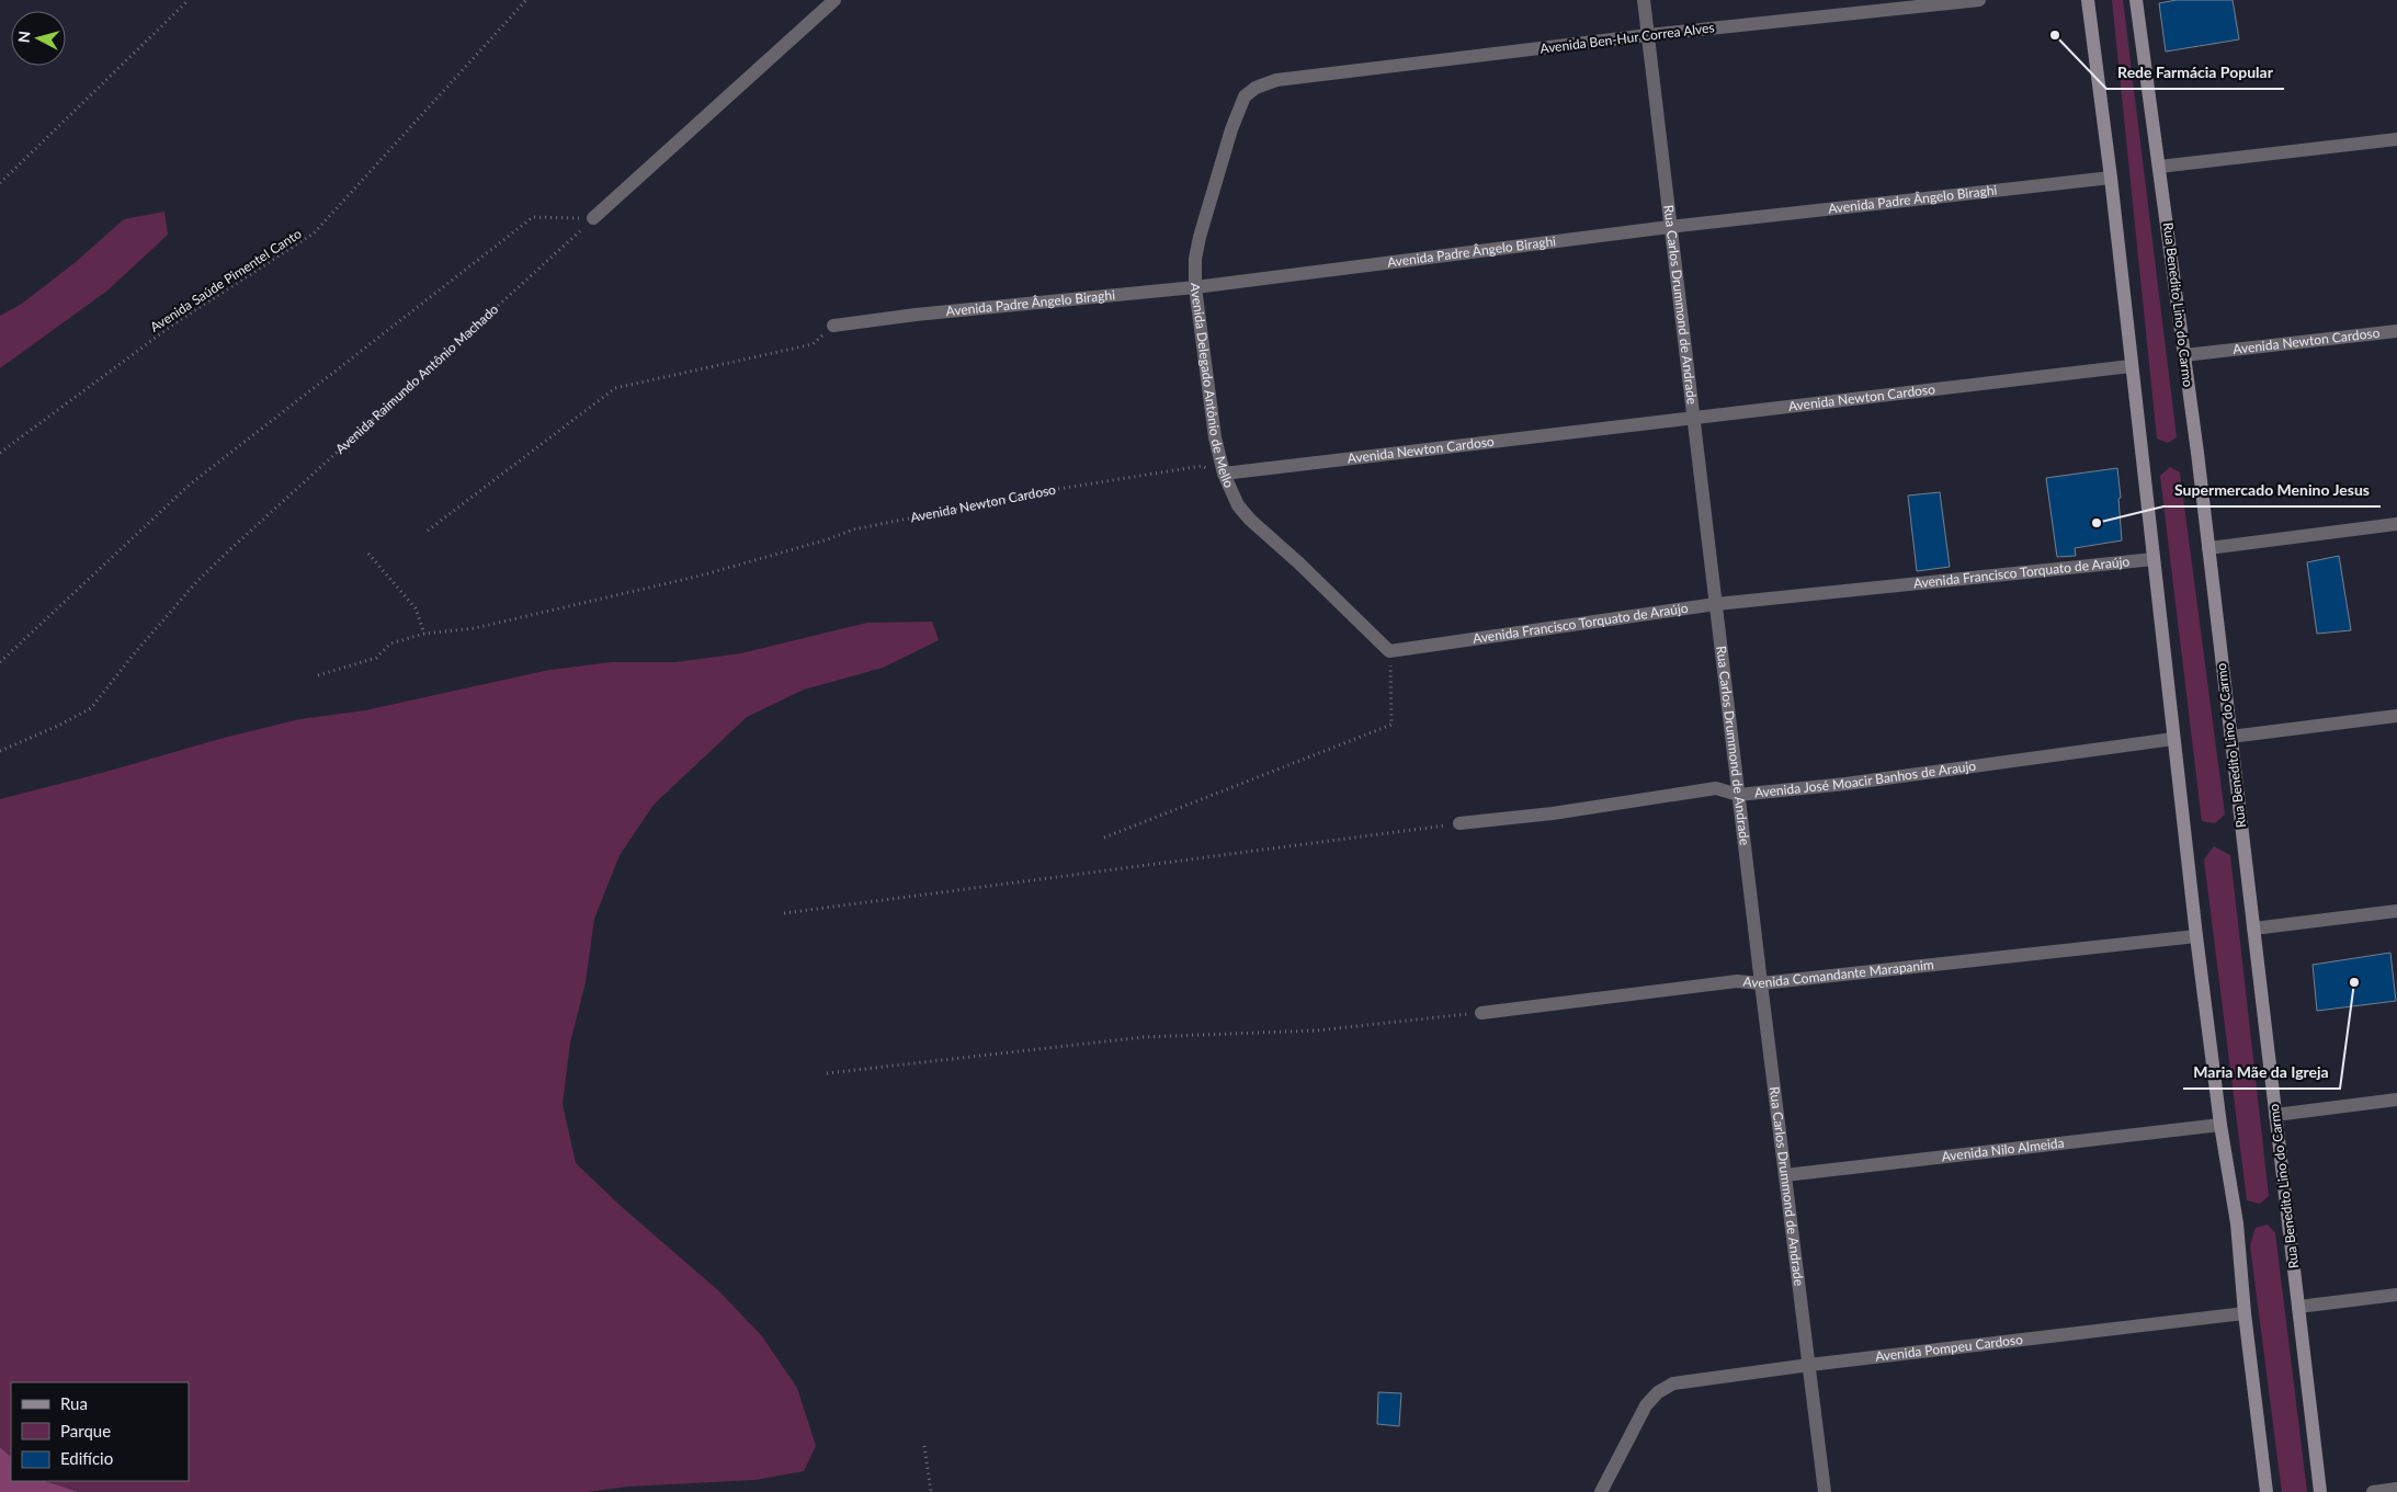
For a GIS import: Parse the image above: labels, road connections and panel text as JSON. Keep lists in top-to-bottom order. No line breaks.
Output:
{"streets":{"main road":["Rua Benedito Lino do Carmo"],"street":["Avenida Ben-Hur Correa Alves","Avenida Padre Ângelo Biraghi","Rua Carlos Drummond de Andrade","Avenida Newton Cardoso","Avenida Delegado Antônio de Mello","Avenida Francisco Torquato de Araújo","Avenida José Moacir Banhos de Araujo","Avenida Comandante Marapanim","Avenida Nilo Almeida","Avenida Pompeu Cardoso"],"path":["Avenida Saúde Pimentel Canto","Avenida Raimundo Antônio Machado"]},"crossings":[["Avenida Ben-Hur Correa Alves","Rua Carlos Drummond de Andrade"],["Avenida Ben-Hur Correa Alves","Avenida Delegado Antônio de Mello"],["Avenida Padre Ângelo Biraghi","Rua Carlos Drummond de Andrade"],["Avenida Padre Ângelo Biraghi","Avenida Delegado Antônio de Mello"],["Rua Benedito Lino do Carmo","Avenida Newton Cardoso"],["Rua Carlos Drummond de Andrade","Avenida Newton Cardoso"],["Rua Carlos Drummond de Andrade","Avenida Francisco Torquato de Araújo"],["Rua Carlos Drummond de Andrade","Avenida José Moacir Banhos de Araujo"],["Rua Carlos Drummond de Andrade","Avenida Comandante Marapanim"],["Rua Carlos Drummond de Andrade","Avenida Nilo Almeida"],["Rua Carlos Drummond de Andrade","Avenida Pompeu Cardoso"],["Avenida Newton Cardoso","Avenida Delegado Antônio de Mello"],["Avenida Delegado Antônio de Mello","Avenida Francisco Torquato de Araújo"]],"places":["Rede Farmácia Popular","Supermercado Menino Jesus","Maria Mãe da Igreja"],"legend":["Rua","Parque","Edifício"],"north":"left"}
